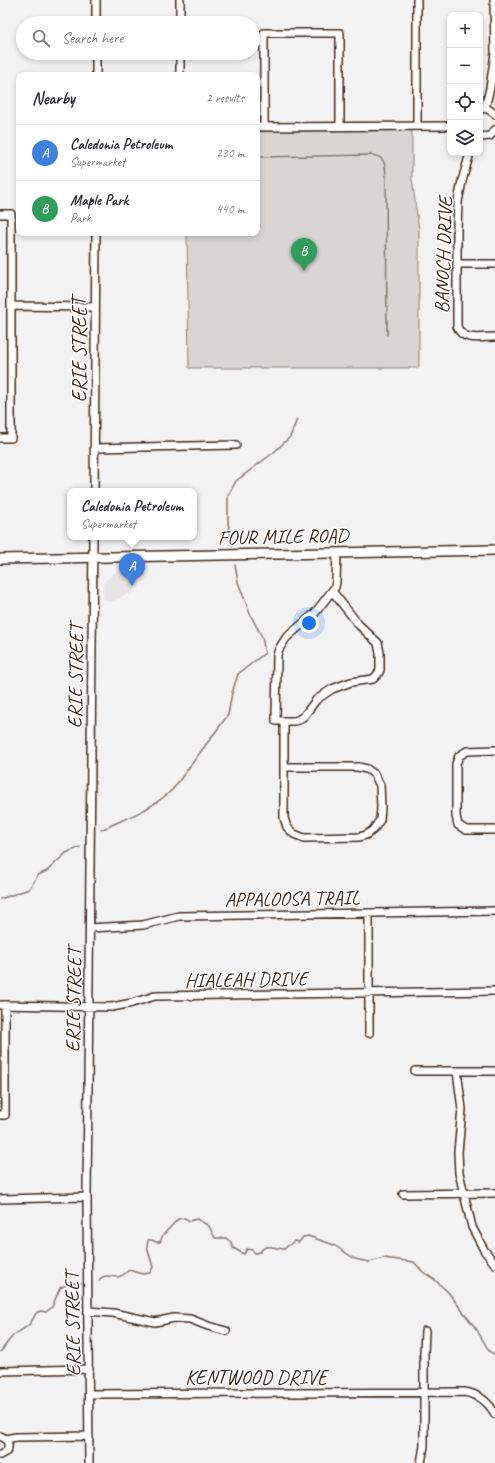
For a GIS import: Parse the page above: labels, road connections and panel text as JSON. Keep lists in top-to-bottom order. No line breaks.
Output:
{"streets":{"main road":["FOUR MILE ROAD"],"street":["BANOCH DRIVE","ERIE STREET","APPALOOSA TRAIL","HIALEAH DRIVE","KENTWOOD DRIVE"]},"crossings":[["ERIE STREET","FOUR MILE ROAD"],["ERIE STREET","APPALOOSA TRAIL"],["ERIE STREET","HIALEAH DRIVE"],["ERIE STREET","KENTWOOD DRIVE"]],"page":{"map_buttons":["+","−"],"search":"Search here","heading":["Nearby","2 results"],"list":[{"mark":"A","name":"Caledonia Petroleum","note":"Supermarket","value":"230 m"},{"mark":"B","name":"Maple Park","note":"Park","value":"440 m"}],"pins":["B","A"],"popup":["Caledonia Petroleum","Supermarket"]}}
